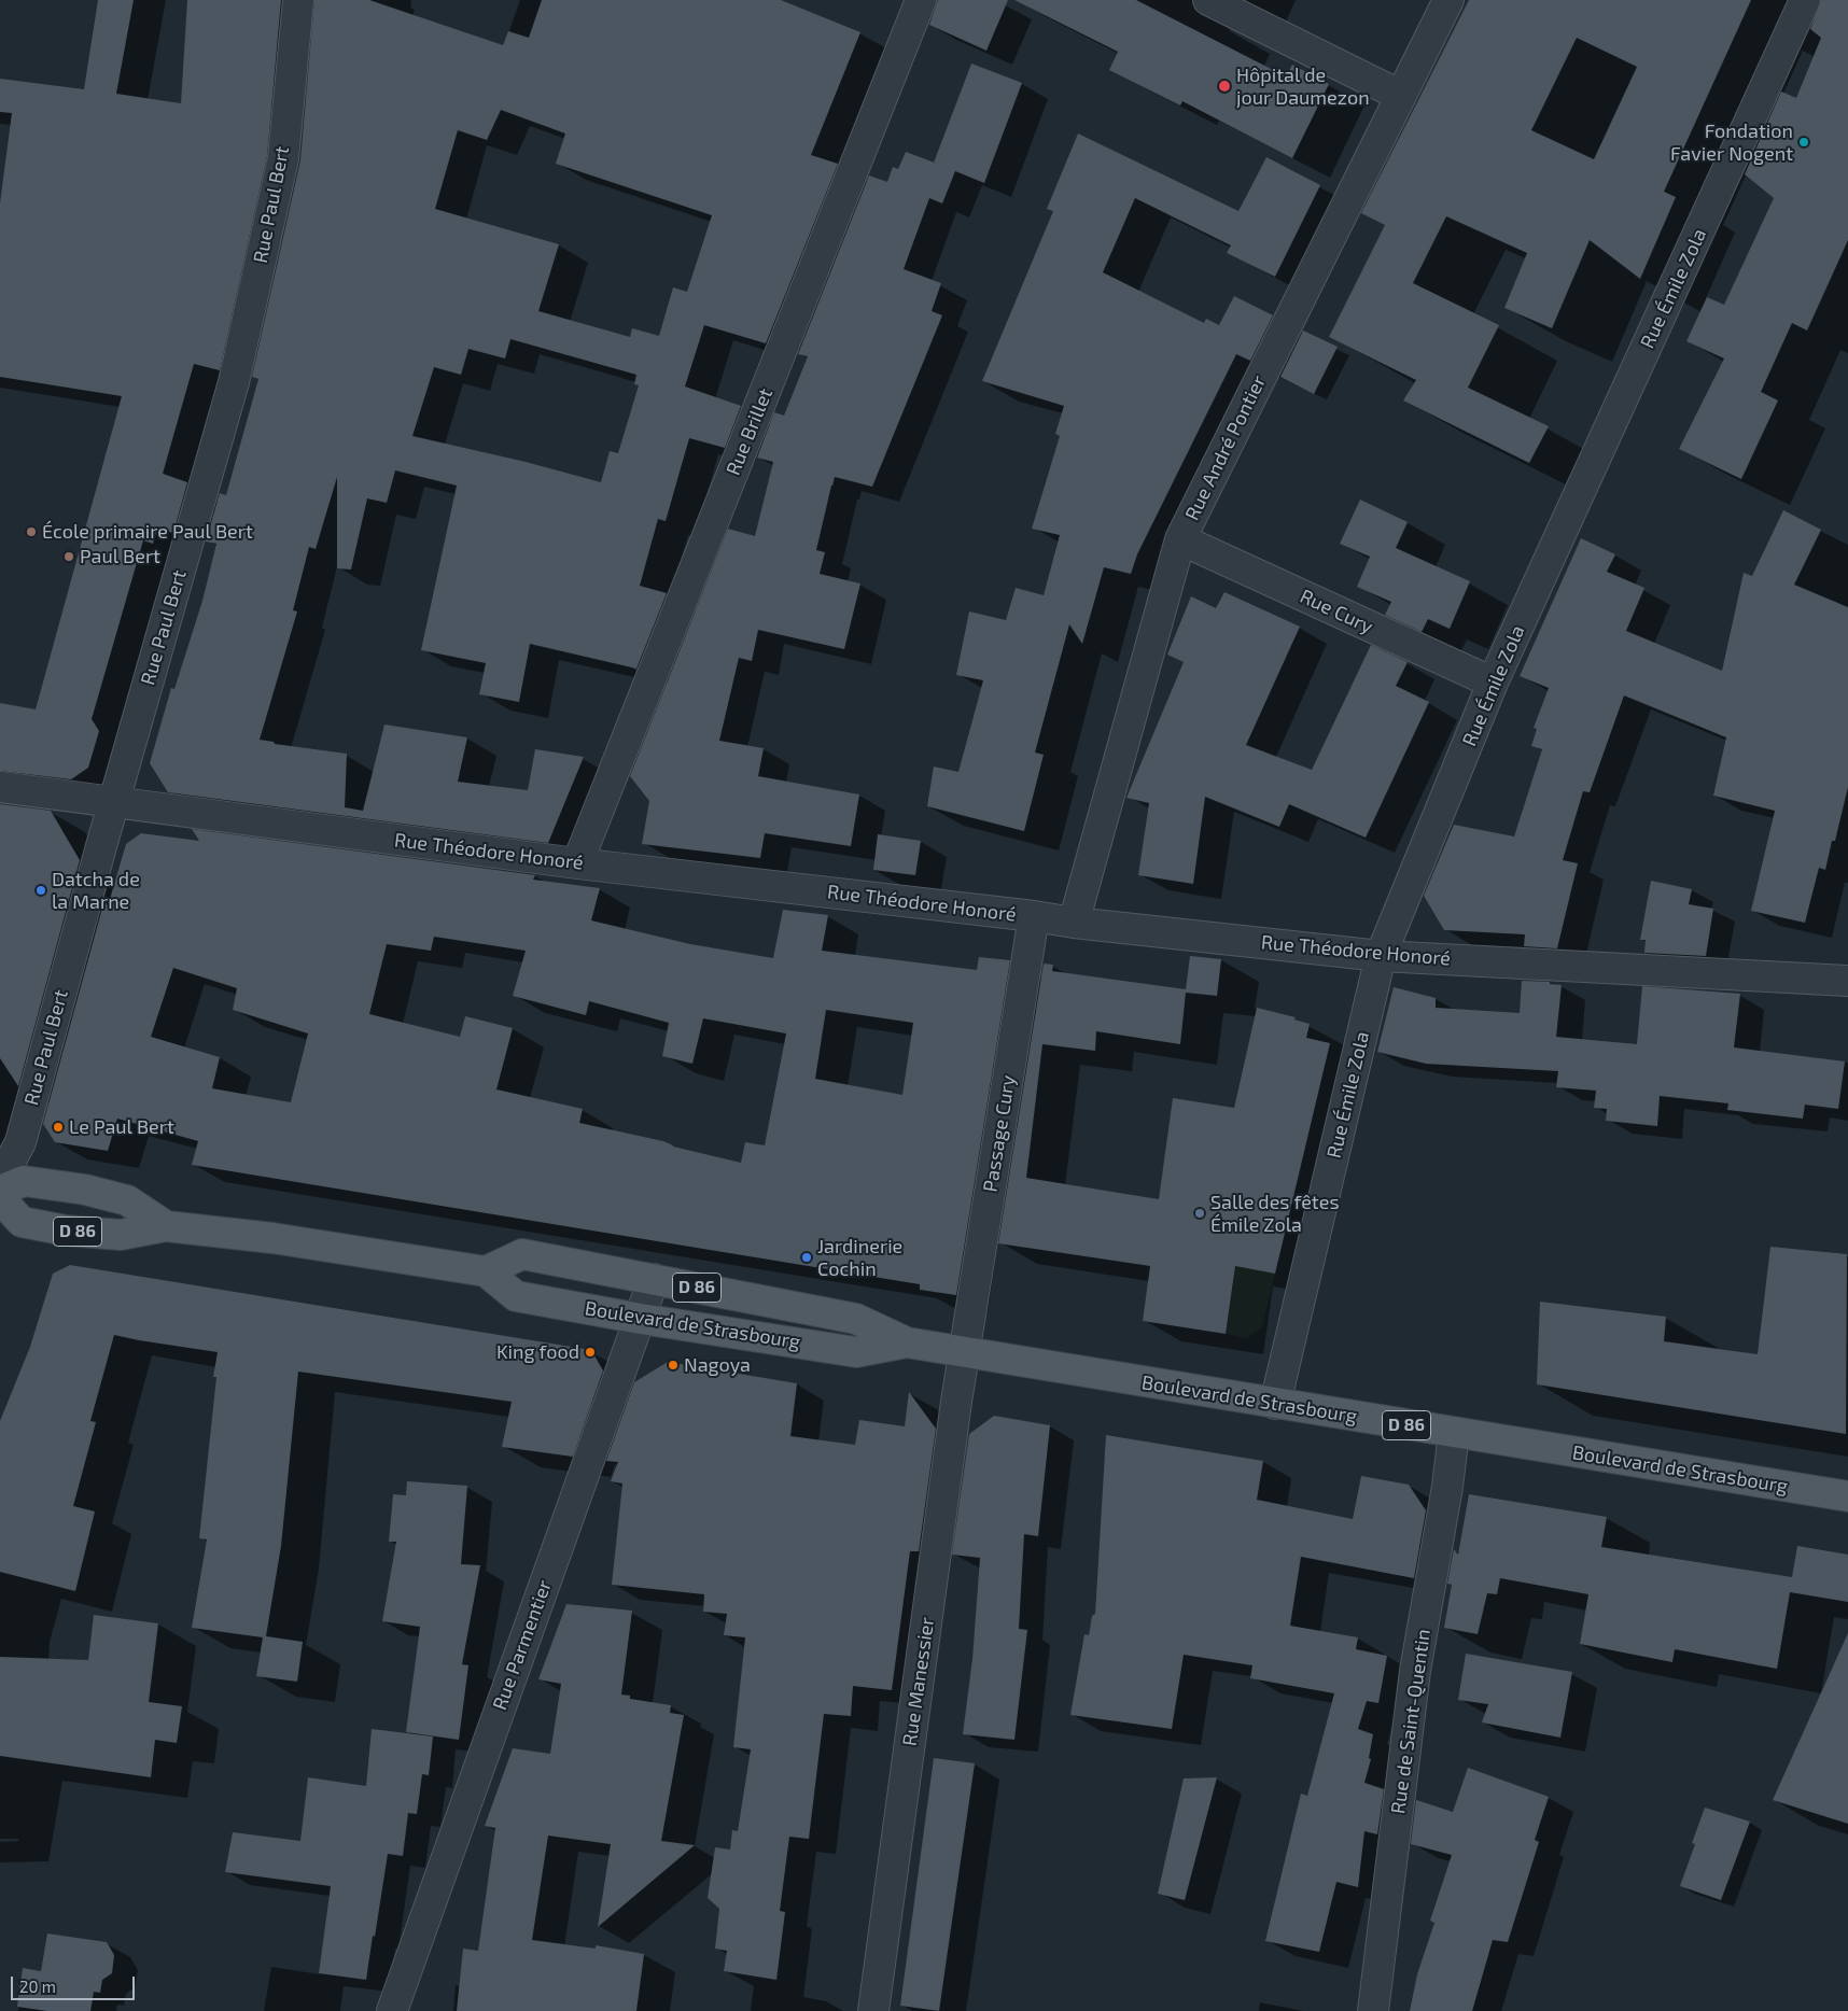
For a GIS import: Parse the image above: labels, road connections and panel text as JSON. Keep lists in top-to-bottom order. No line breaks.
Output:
{"streets":{"main road":["D 86","Boulevard de Strasbourg"],"street":["Rue Paul Bert","Rue Émile Zola","Rue Brillet","Rue André Pontier","Rue Cury","Rue Théodore Honoré","Passage Cury","Rue Parmentier","Rue Manessier","Rue de Saint-Quentin"]},"crossings":[["Rue Paul Bert","Rue Théodore Honoré"],["Rue Émile Zola","Rue Cury"],["Rue Émile Zola","Rue Théodore Honoré"],["Rue Émile Zola","Boulevard de Strasbourg"],["Rue Brillet","Rue Théodore Honoré"],["Rue André Pontier","Rue Cury"],["Rue André Pontier","Rue Théodore Honoré"],["Rue Théodore Honoré","Passage Cury"],["Passage Cury","Boulevard de Strasbourg"],["Passage Cury","Rue Manessier"],["D 86","Boulevard de Strasbourg"],["Boulevard de Strasbourg","Rue Parmentier"],["Boulevard de Strasbourg","Rue Manessier"],["Boulevard de Strasbourg","Rue de Saint-Quentin"]],"places":["Hôpital de jour Daumezon","Fondation Favier Nogent","École primaire Paul Bert","Paul Bert","Datcha de la Marne","Le Paul Bert","Salle des fêtes Émile Zola","Jardinerie Cochin","King food","Nagoya"],"scale_bar":"20 m"}
